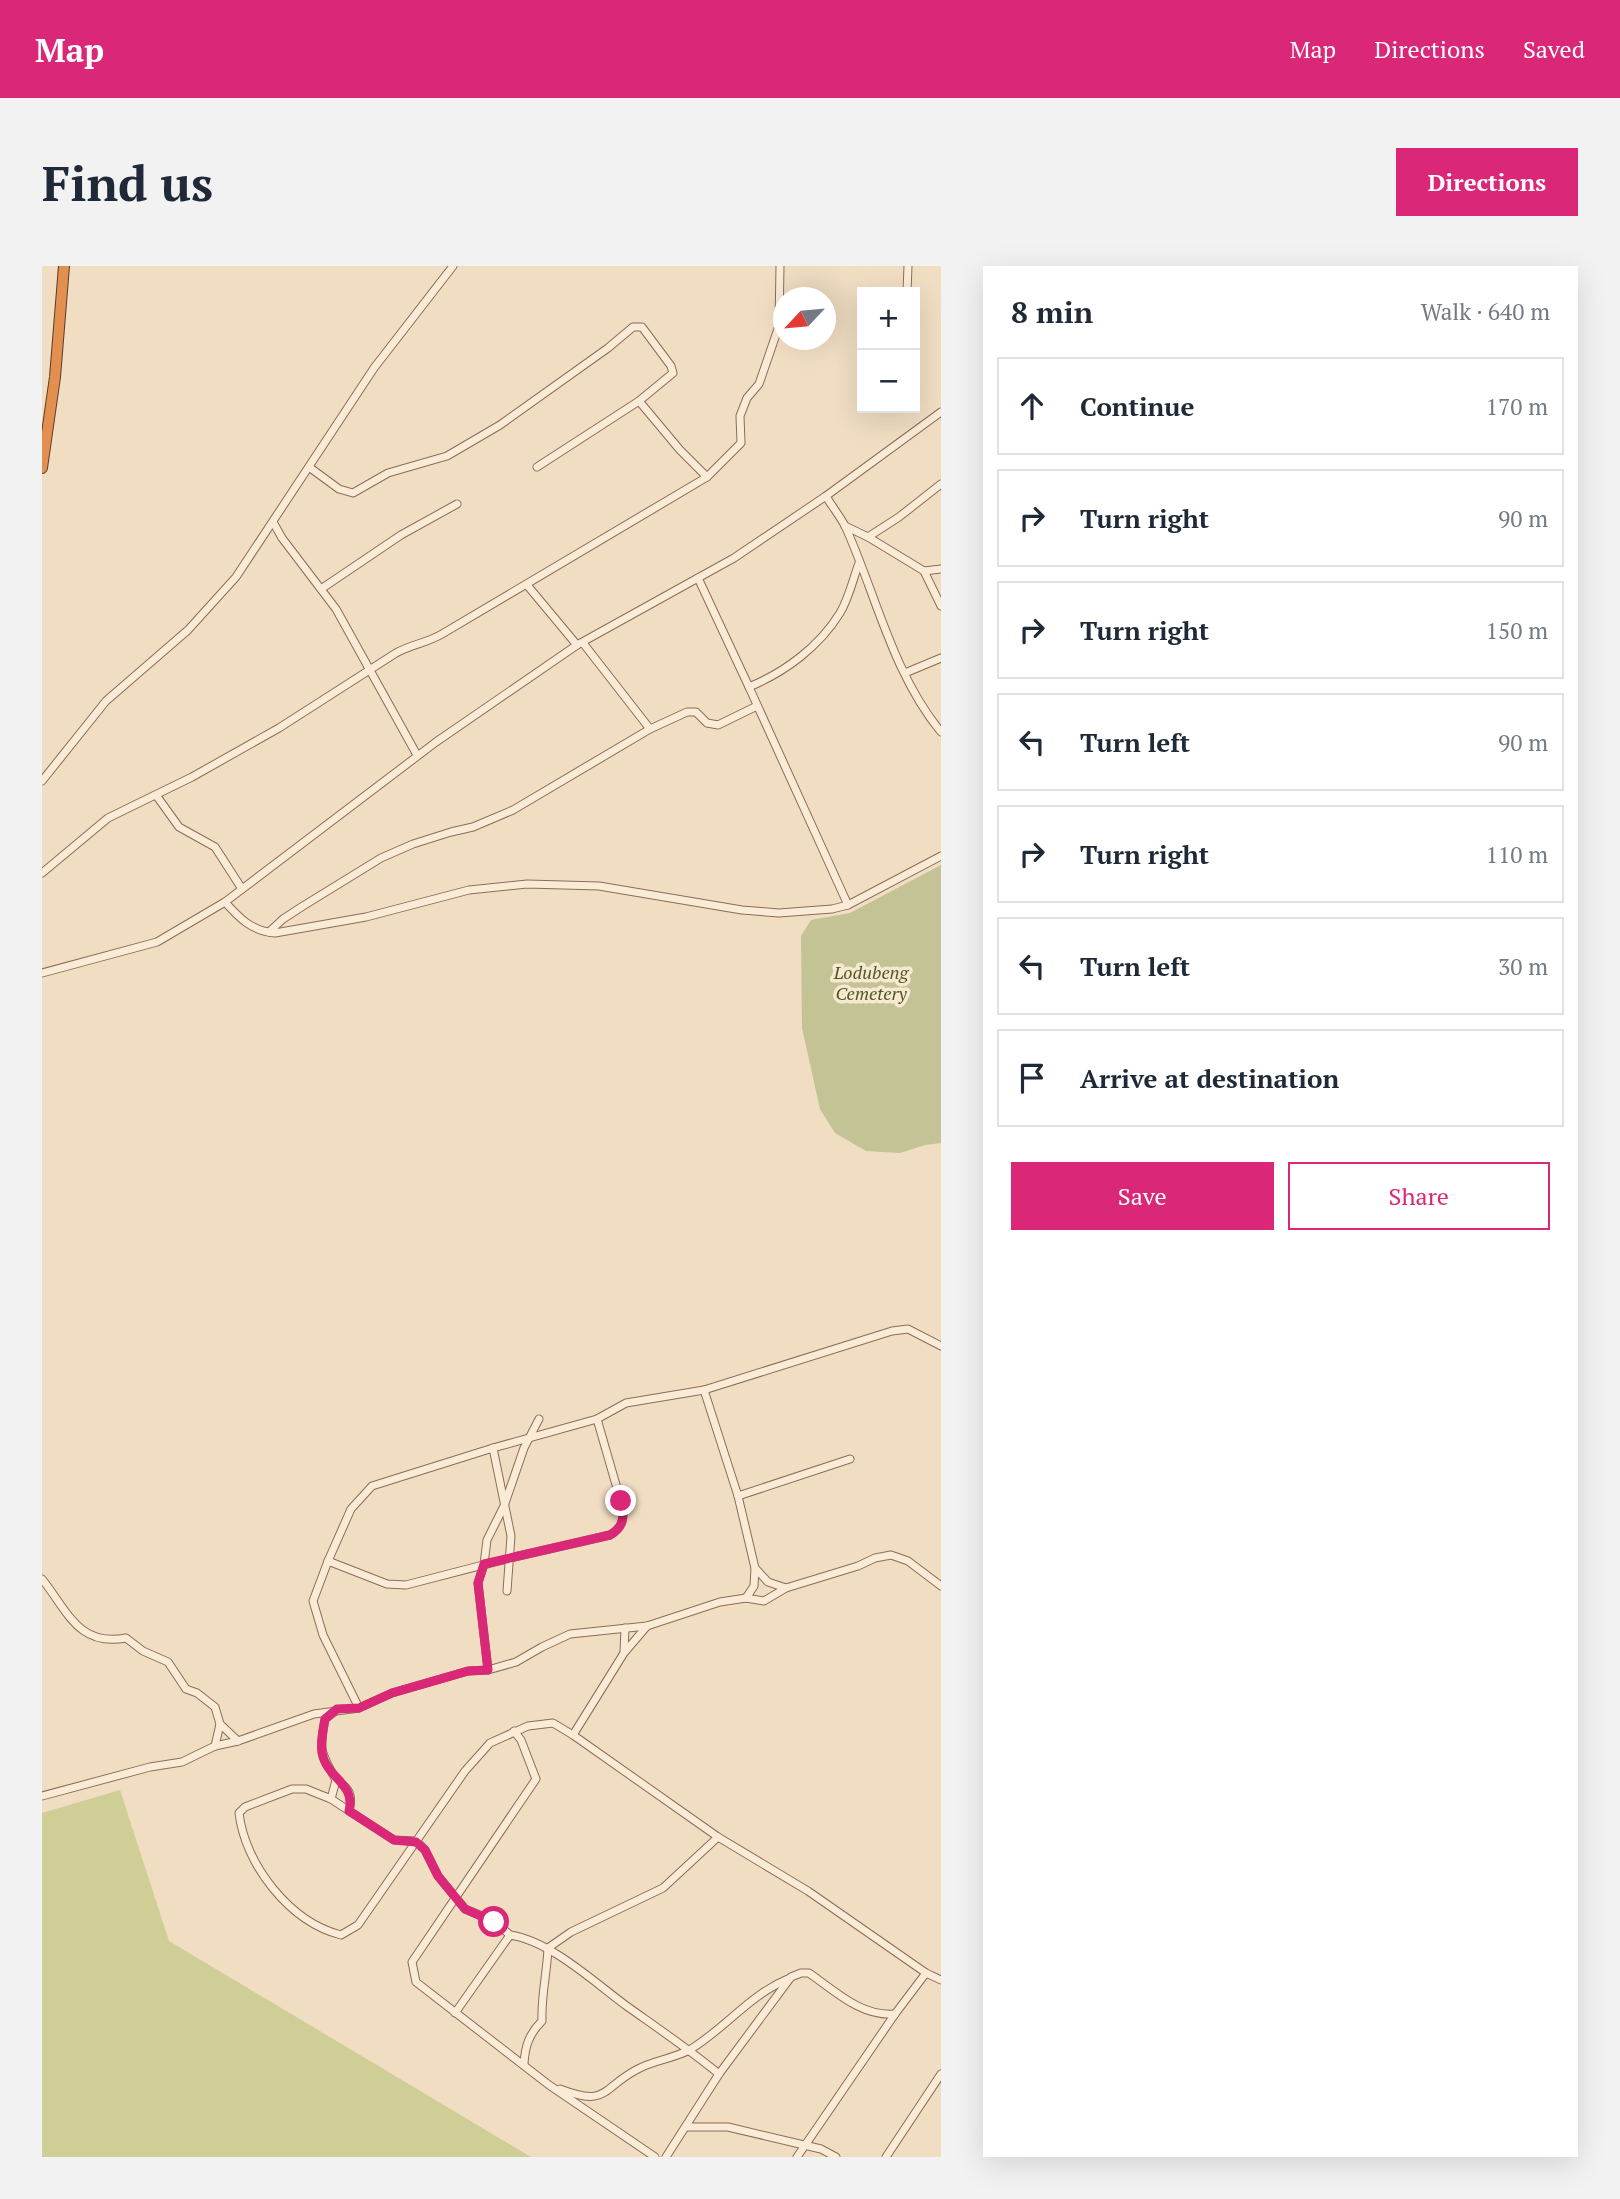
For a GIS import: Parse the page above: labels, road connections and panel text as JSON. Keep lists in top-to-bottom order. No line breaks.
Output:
{"parks":["Lodubeng Cemetery"],"north":"bottom left","page":{"header":"Map","nav":["Map","Directions","Saved"],"buttons":["Directions",["Save","Share"]],"title":"Find us","heading":["8 min","Walk · 640 m"],"map_buttons":["+","−"],"list":[["Continue","170 m"],["Turn right","90 m"],["Turn right","150 m"],["Turn left","90 m"],["Turn right","110 m"],["Turn left","30 m"],"Arrive at destination"]}}
